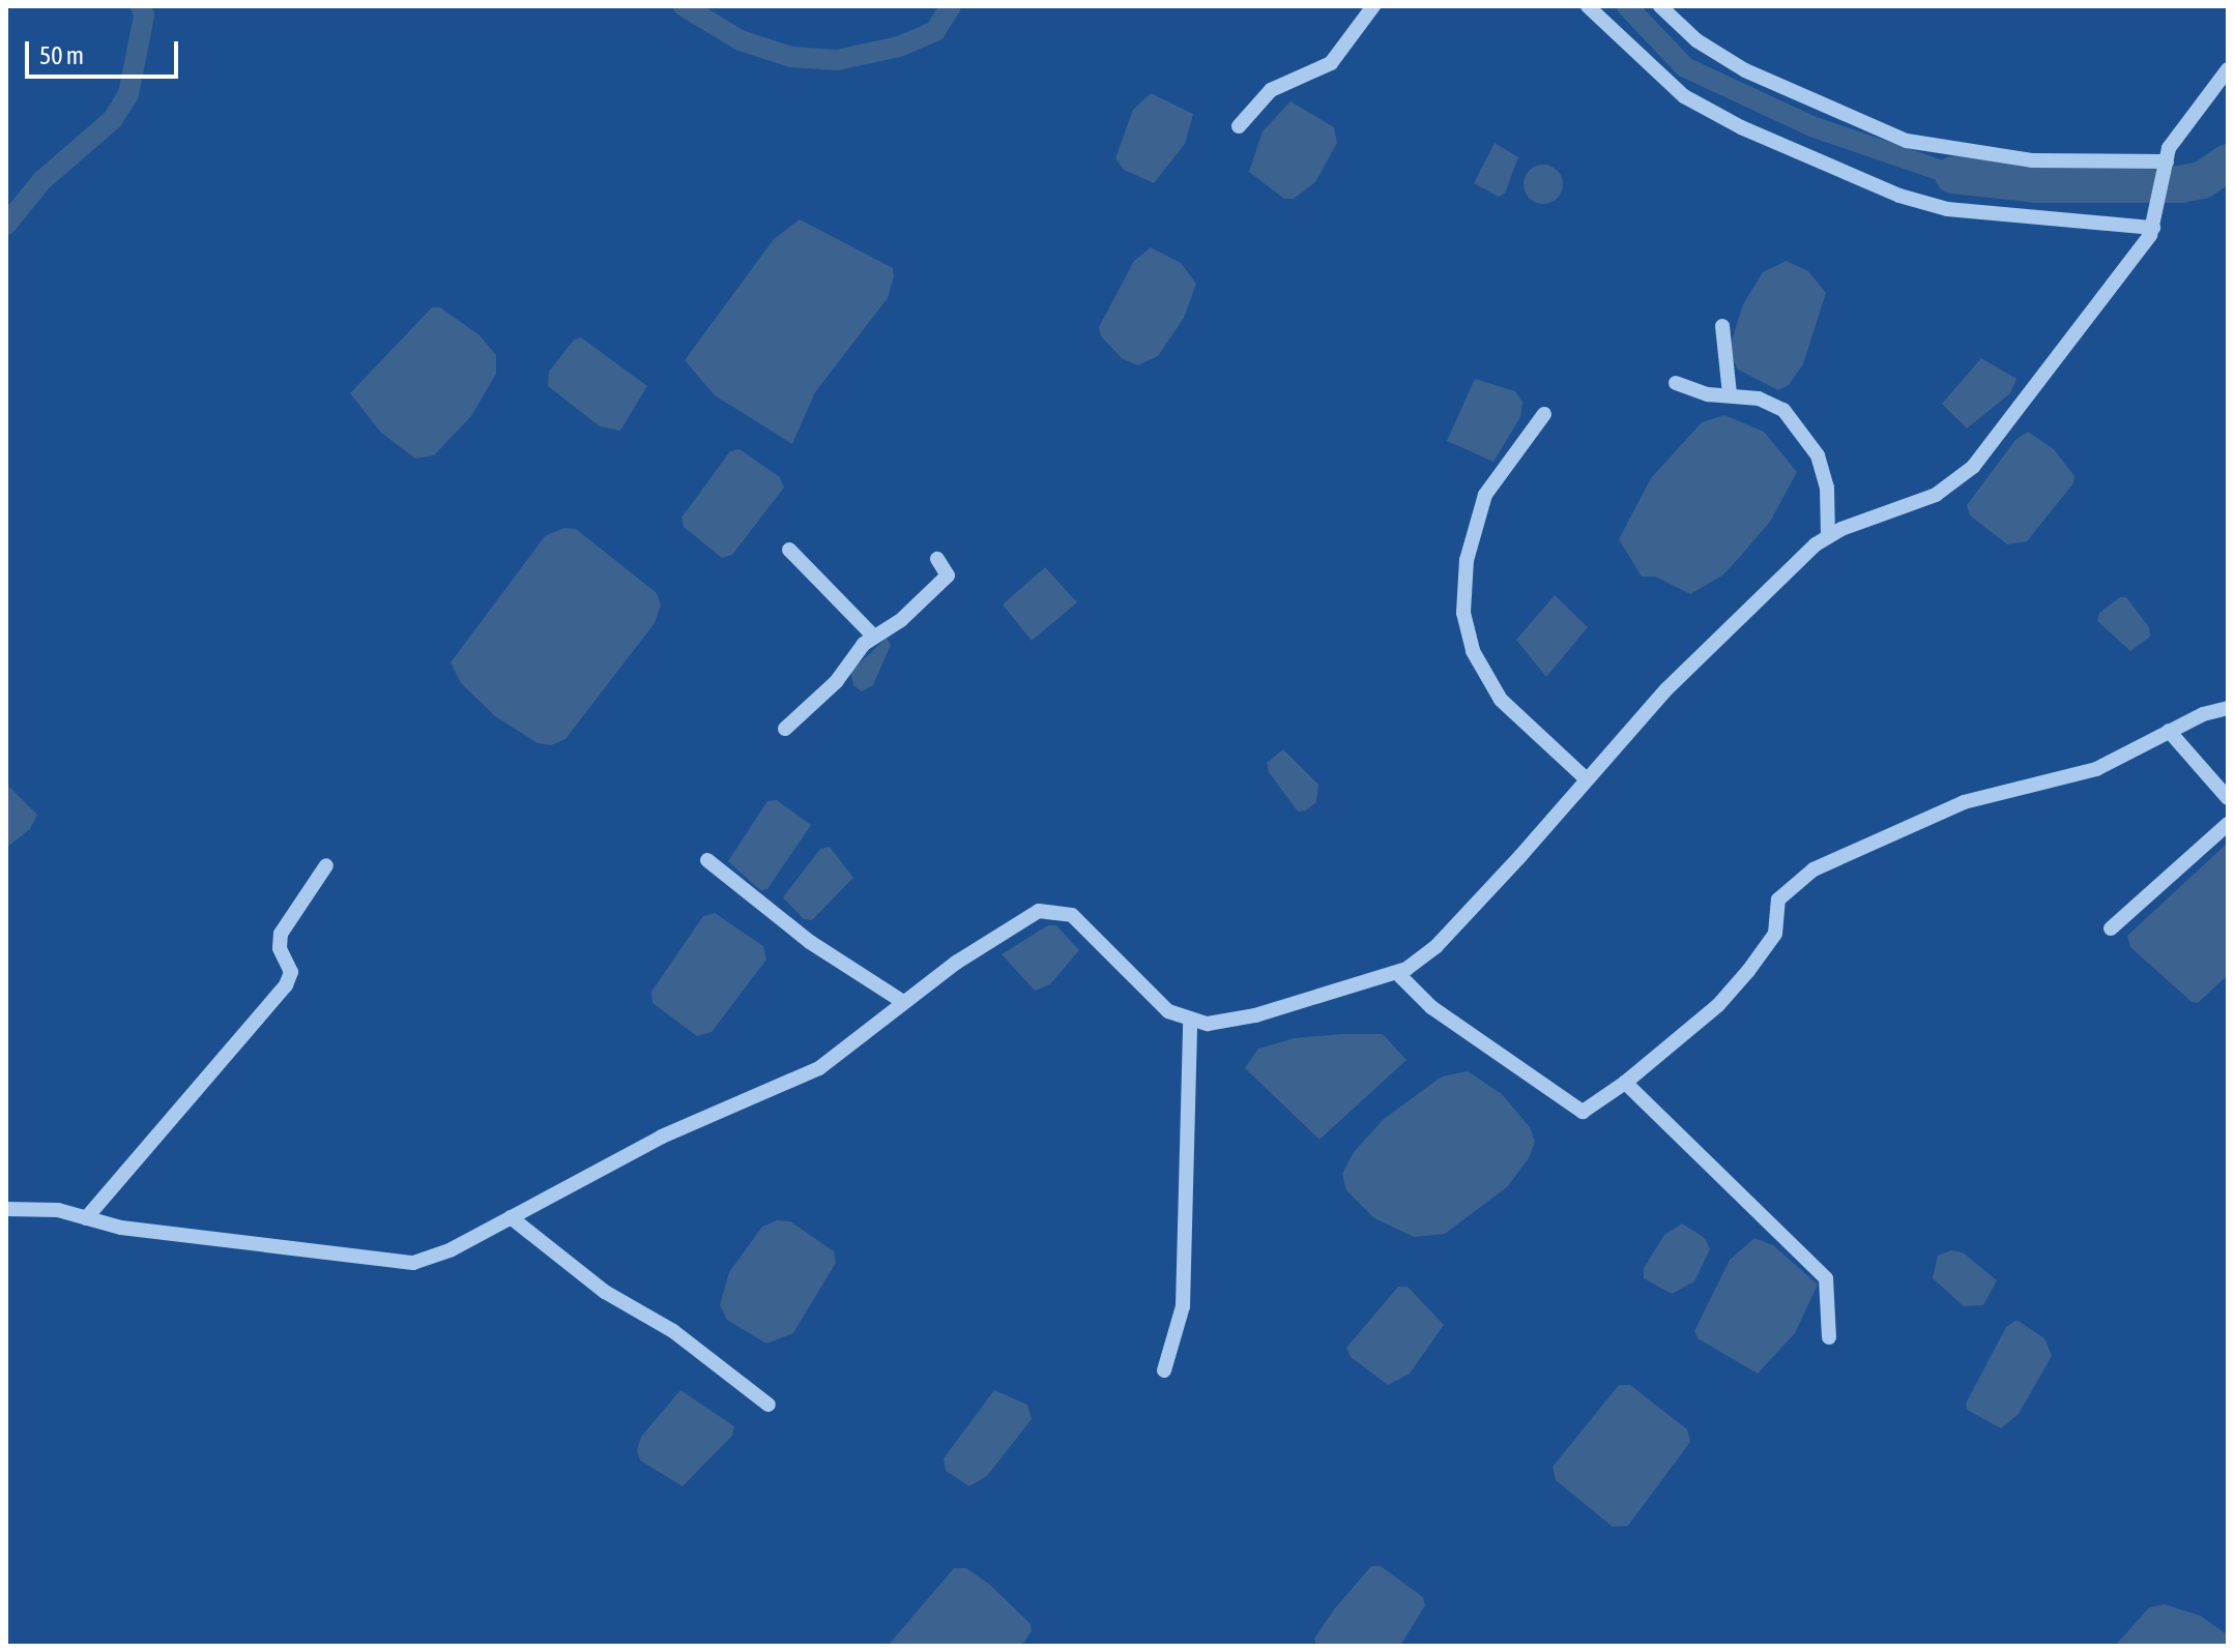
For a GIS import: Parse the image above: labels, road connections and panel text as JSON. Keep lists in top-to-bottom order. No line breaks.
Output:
{"scale_bar":"50 m"}
